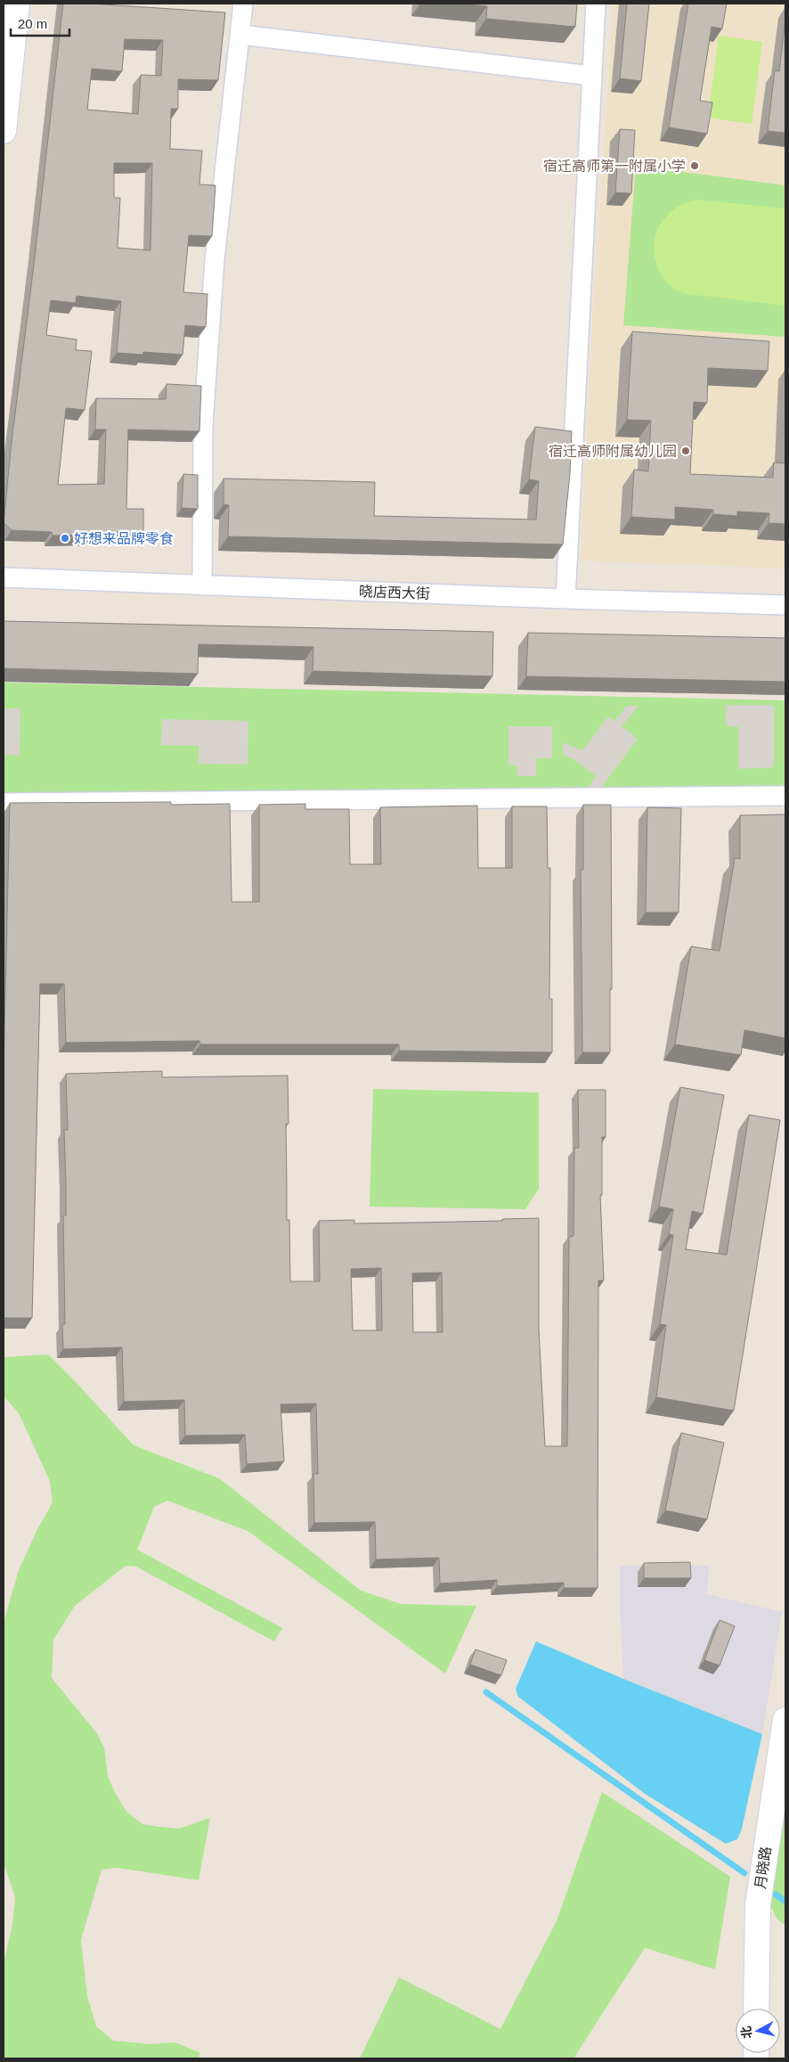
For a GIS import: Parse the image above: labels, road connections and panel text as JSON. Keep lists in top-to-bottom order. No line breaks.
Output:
{"streets":{"street":["晓店西大街","月晓路"]},"places":["宿迁高师第一附属小学","宿迁高师附属幼儿园","好想来品牌零食"],"scale_bar":"20 m","north":"left"}
